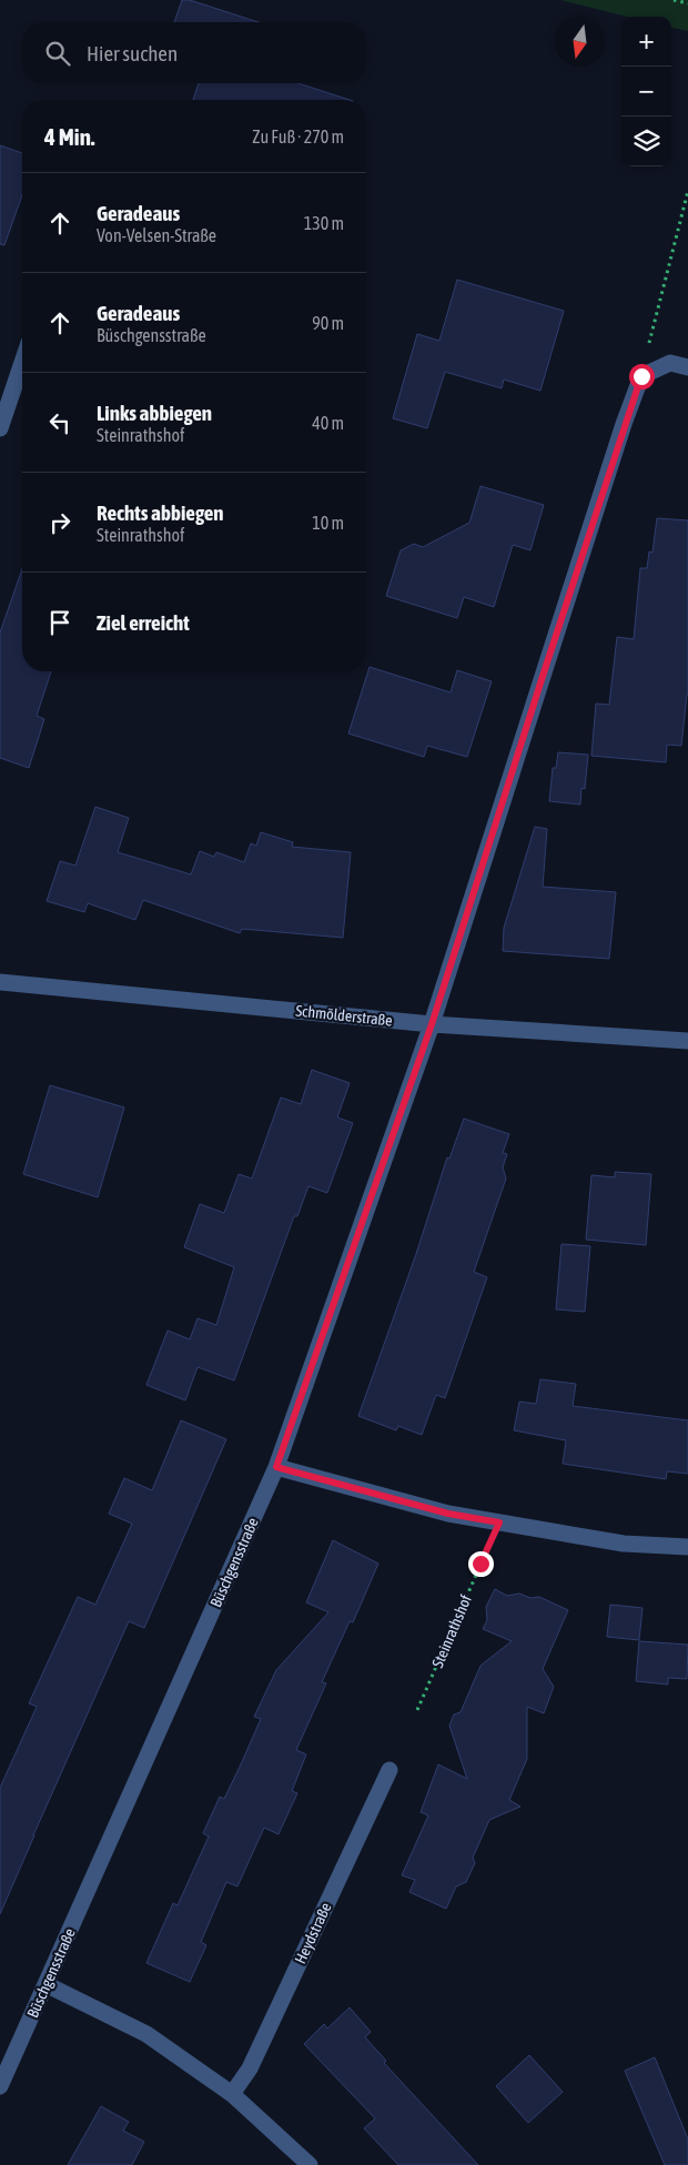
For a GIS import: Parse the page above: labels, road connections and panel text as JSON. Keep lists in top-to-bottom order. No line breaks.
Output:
{"streets":{"street":["Schmölderstraße","Büschgensstraße","Heydstraße"],"path":["Steinrathshof"]},"crossings":[["Schmölderstraße","Büschgensstraße"]],"north":"bottom","page":{"map_buttons":["+","−"],"search":"Hier suchen","heading":["4 Min.","Zu Fuß · 270 m"],"list":[["Geradeaus","Von-Velsen-Straße","130 m"],["Geradeaus","Büschgensstraße","90 m"],["Links abbiegen","Steinrathshof","40 m"],["Rechts abbiegen","Steinrathshof","10 m"],"Ziel erreicht"]}}
